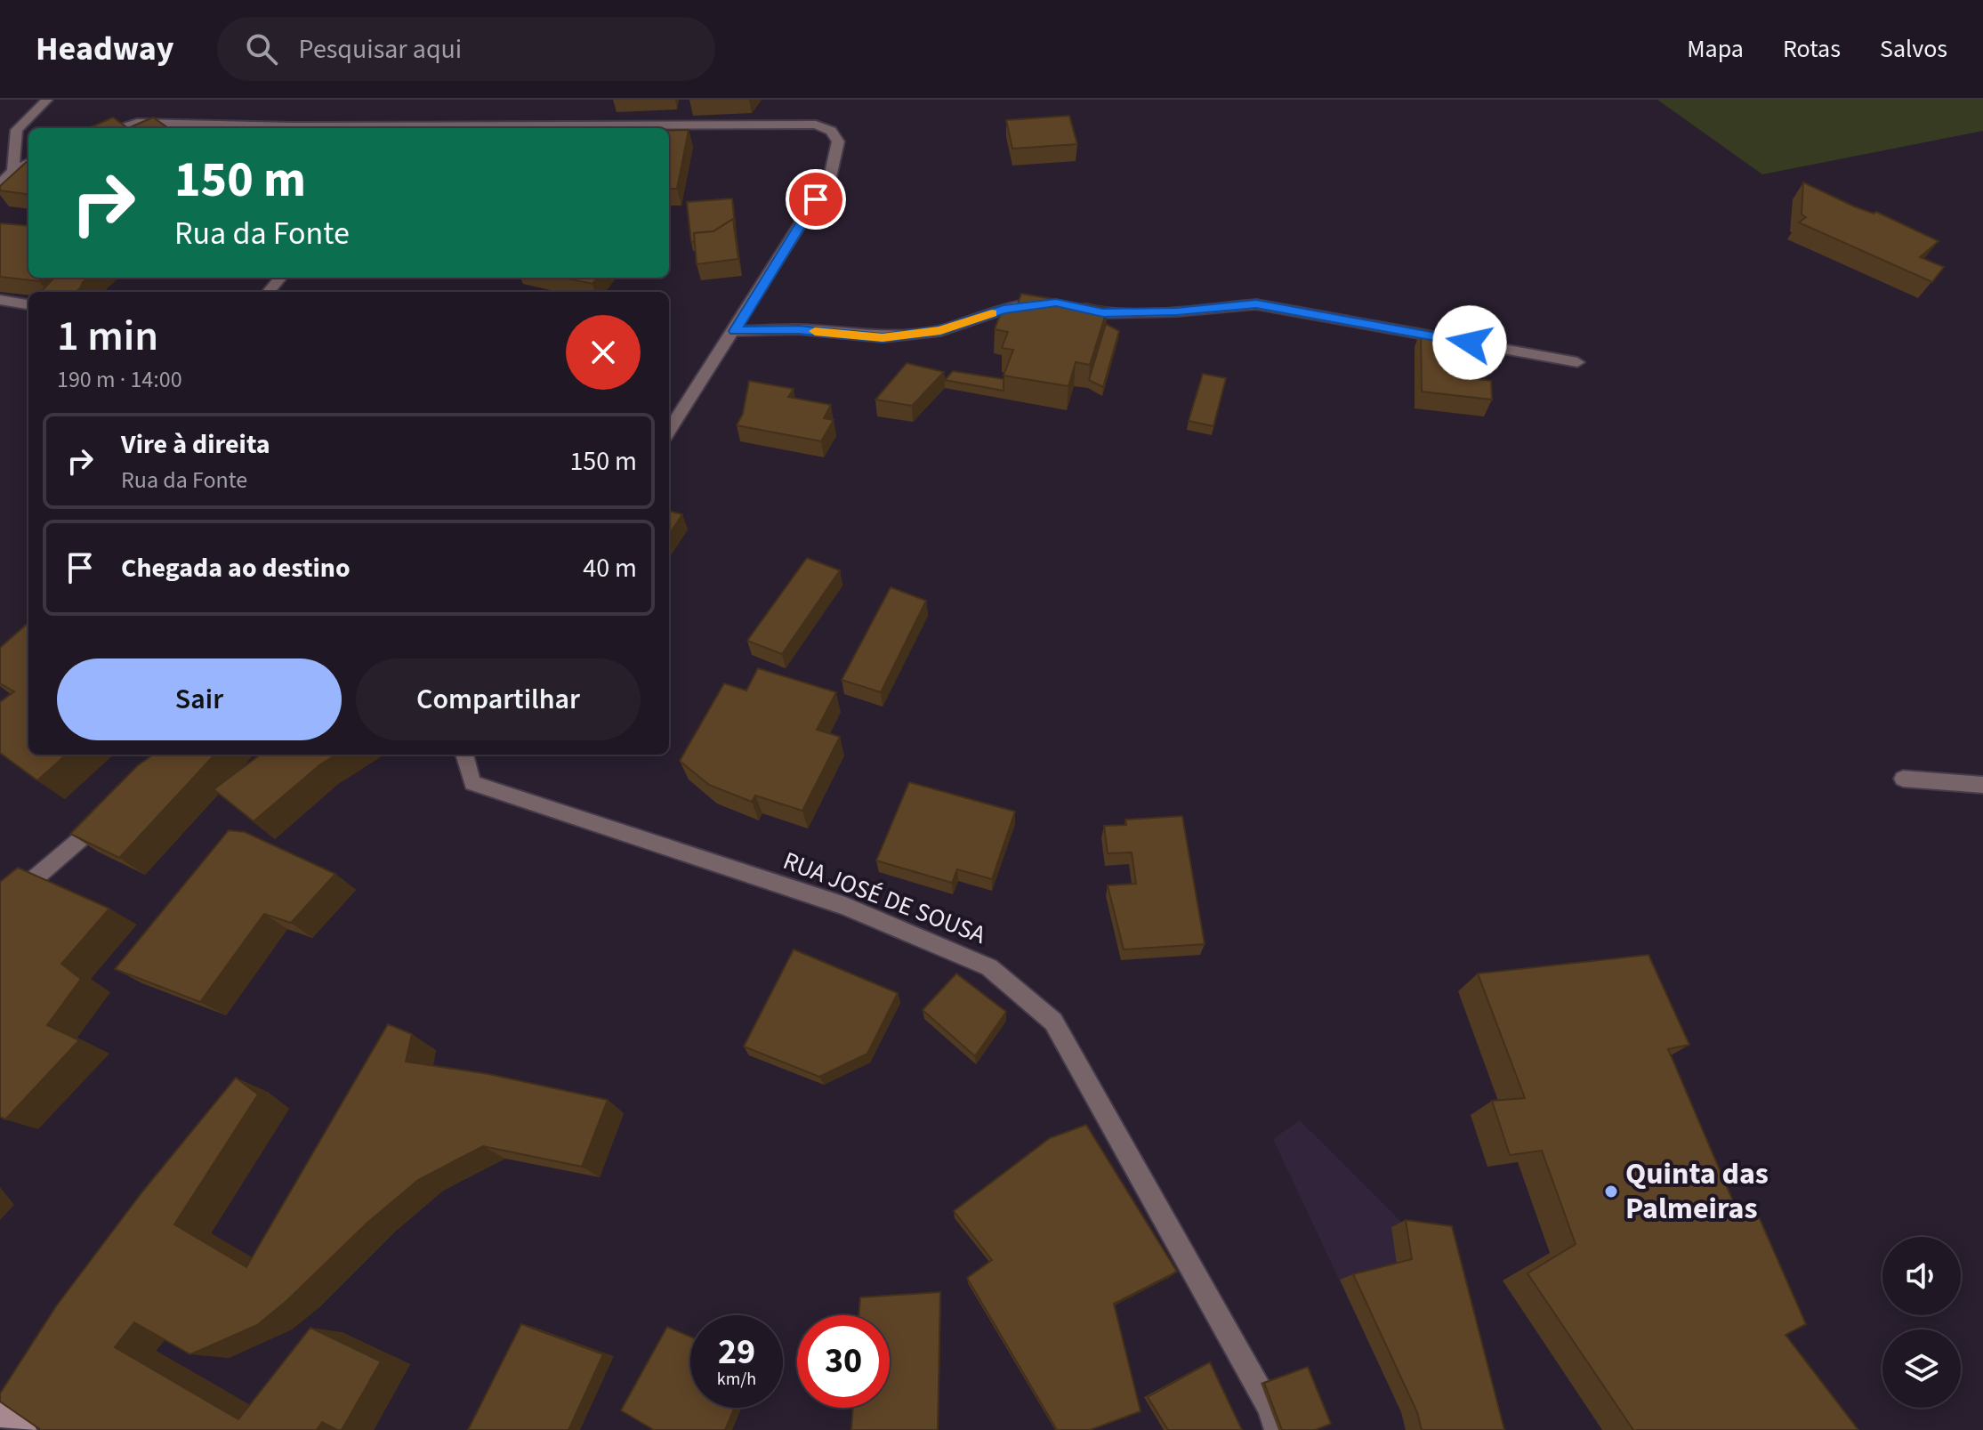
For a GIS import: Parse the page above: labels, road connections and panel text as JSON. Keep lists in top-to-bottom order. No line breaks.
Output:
{"streets":{"street":["RUA JOSÉ DE SOUSA"]},"places":["Quinta das Palmeiras"],"page":{"header":"Headway","search":"Pesquisar aqui","nav":["Mapa","Rotas","Salvos"],"turn":["150 m","Rua da Fonte"],"heading":["1 min","190 m · 14:00"],"list":[{"name":"Vire à direita","note":"Rua da Fonte","value":"150 m"},{"name":"Chegada ao destino","value":"40 m"}],"buttons":["Sair","Compartilhar"],"speed":"29 km/h","limit":"30"}}
